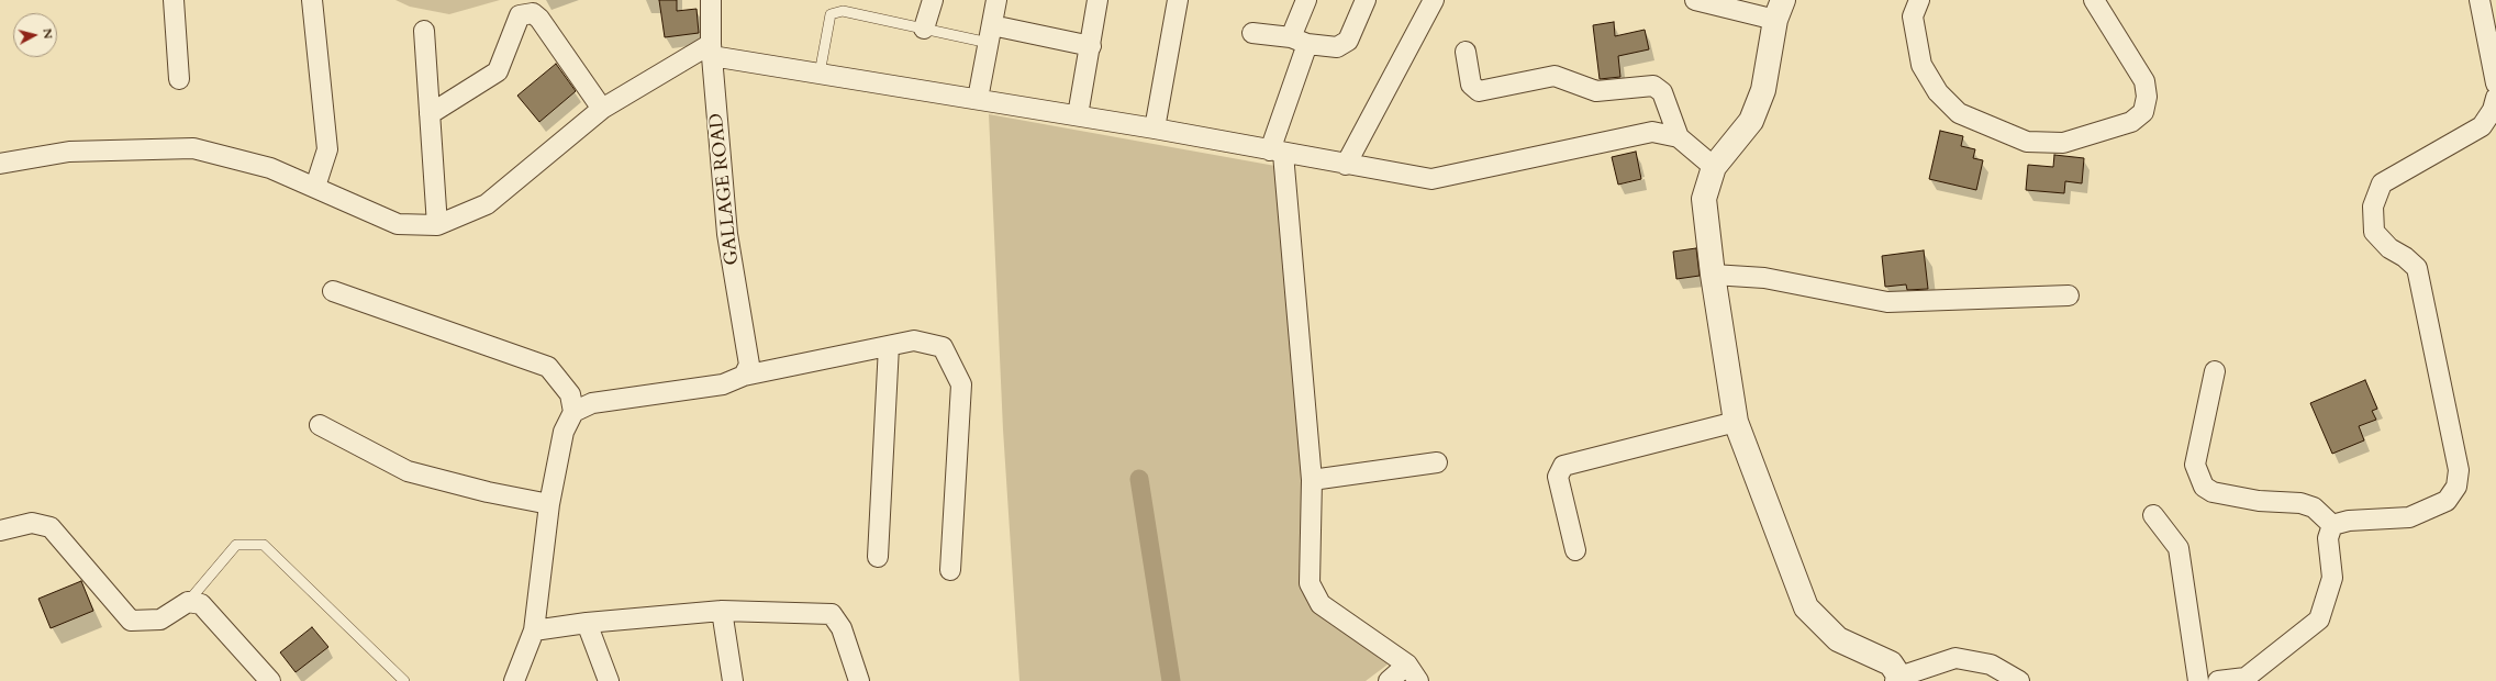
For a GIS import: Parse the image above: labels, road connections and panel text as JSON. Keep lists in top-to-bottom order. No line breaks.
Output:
{"streets":{"street":["GALLAGE ROAD"]},"north":"right"}
